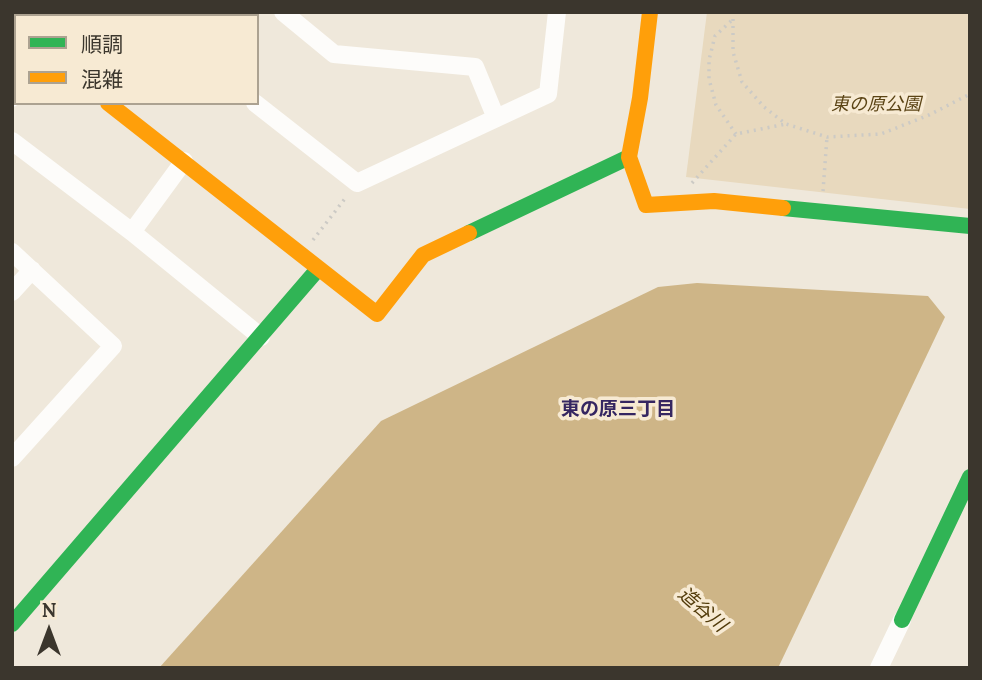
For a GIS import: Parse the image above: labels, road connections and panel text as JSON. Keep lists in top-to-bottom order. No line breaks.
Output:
{"districts":["東の原三丁目"],"water":["造谷川"],"parks":["東の原公園"],"legend":["順調","混雑"],"north":"top"}
